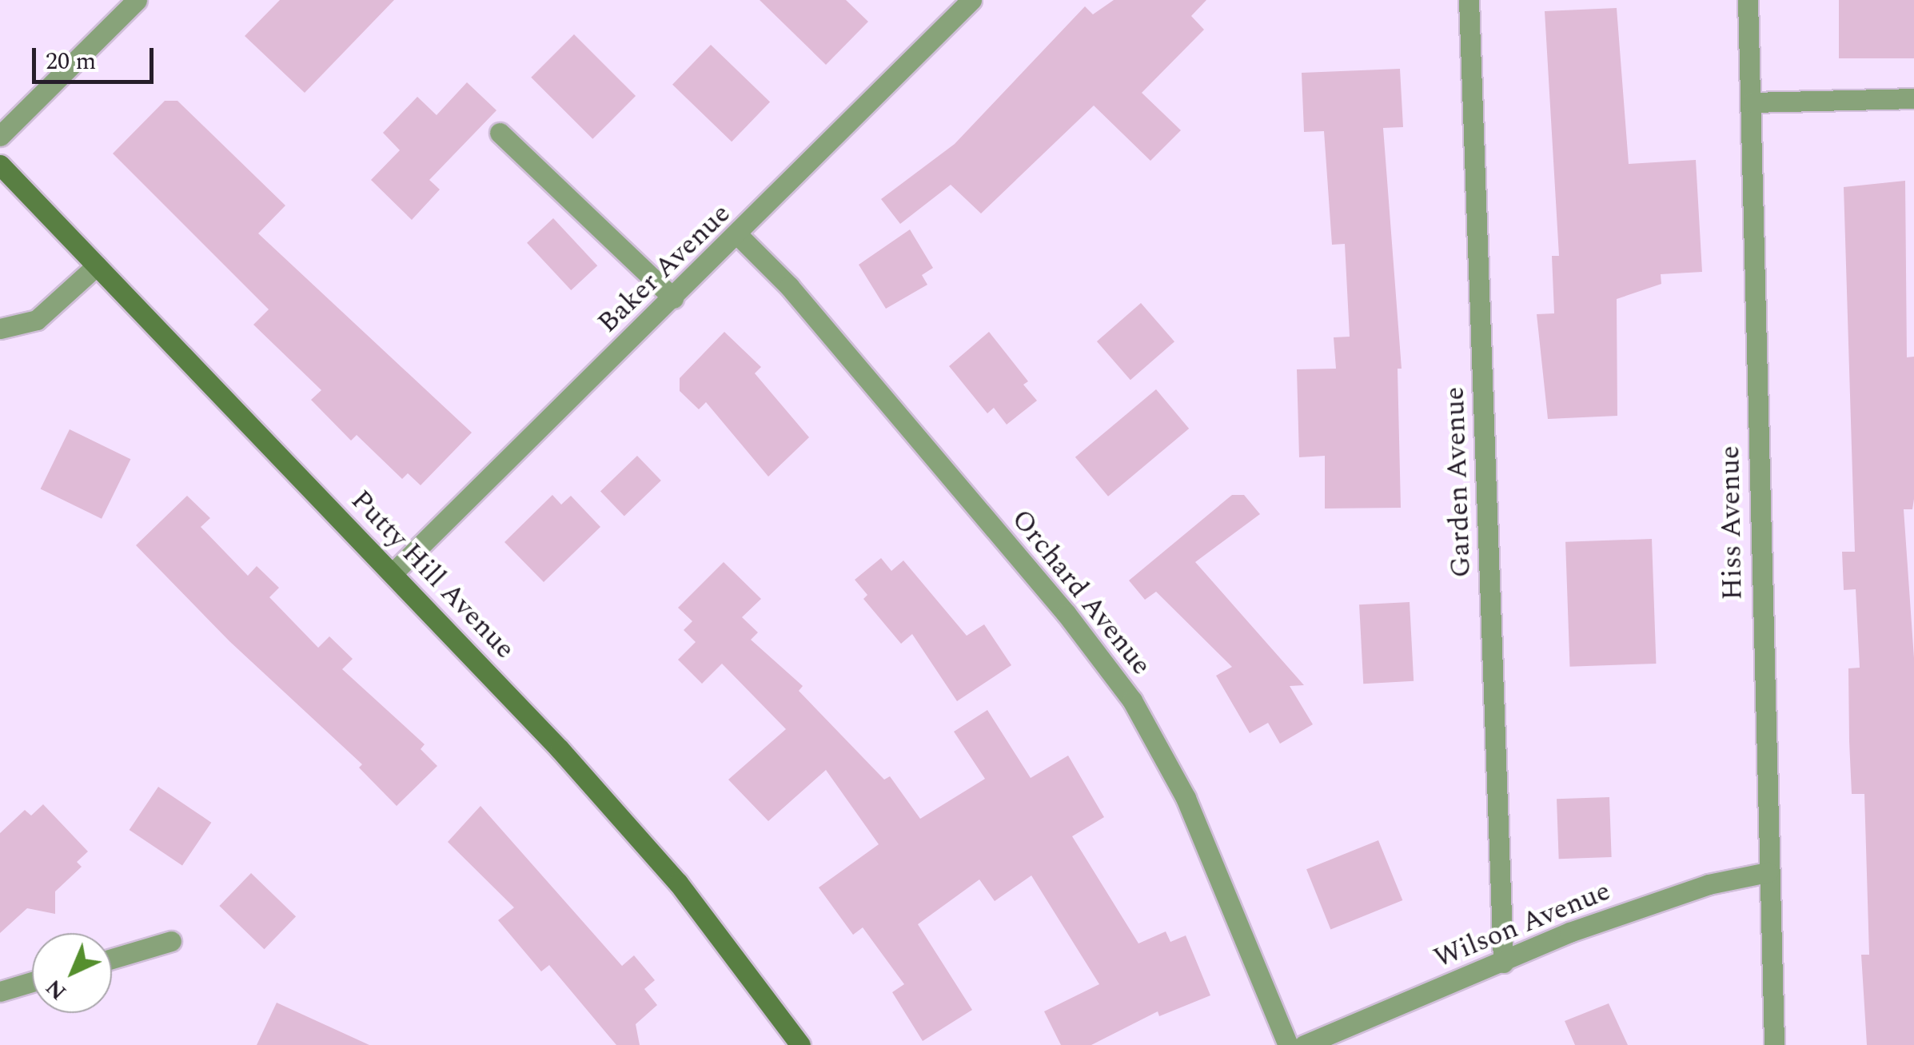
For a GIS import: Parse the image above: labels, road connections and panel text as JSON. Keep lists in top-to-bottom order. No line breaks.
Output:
{"streets":{"main road":["Putty Hill Avenue"],"street":["Baker Avenue","Garden Avenue","Hiss Avenue","Orchard Avenue","Wilson Avenue"]},"crossings":[["Baker Avenue","Putty Hill Avenue"],["Baker Avenue","Orchard Avenue"],["Garden Avenue","Wilson Avenue"],["Hiss Avenue","Wilson Avenue"]],"scale_bar":"20 m","north":"bottom left"}
